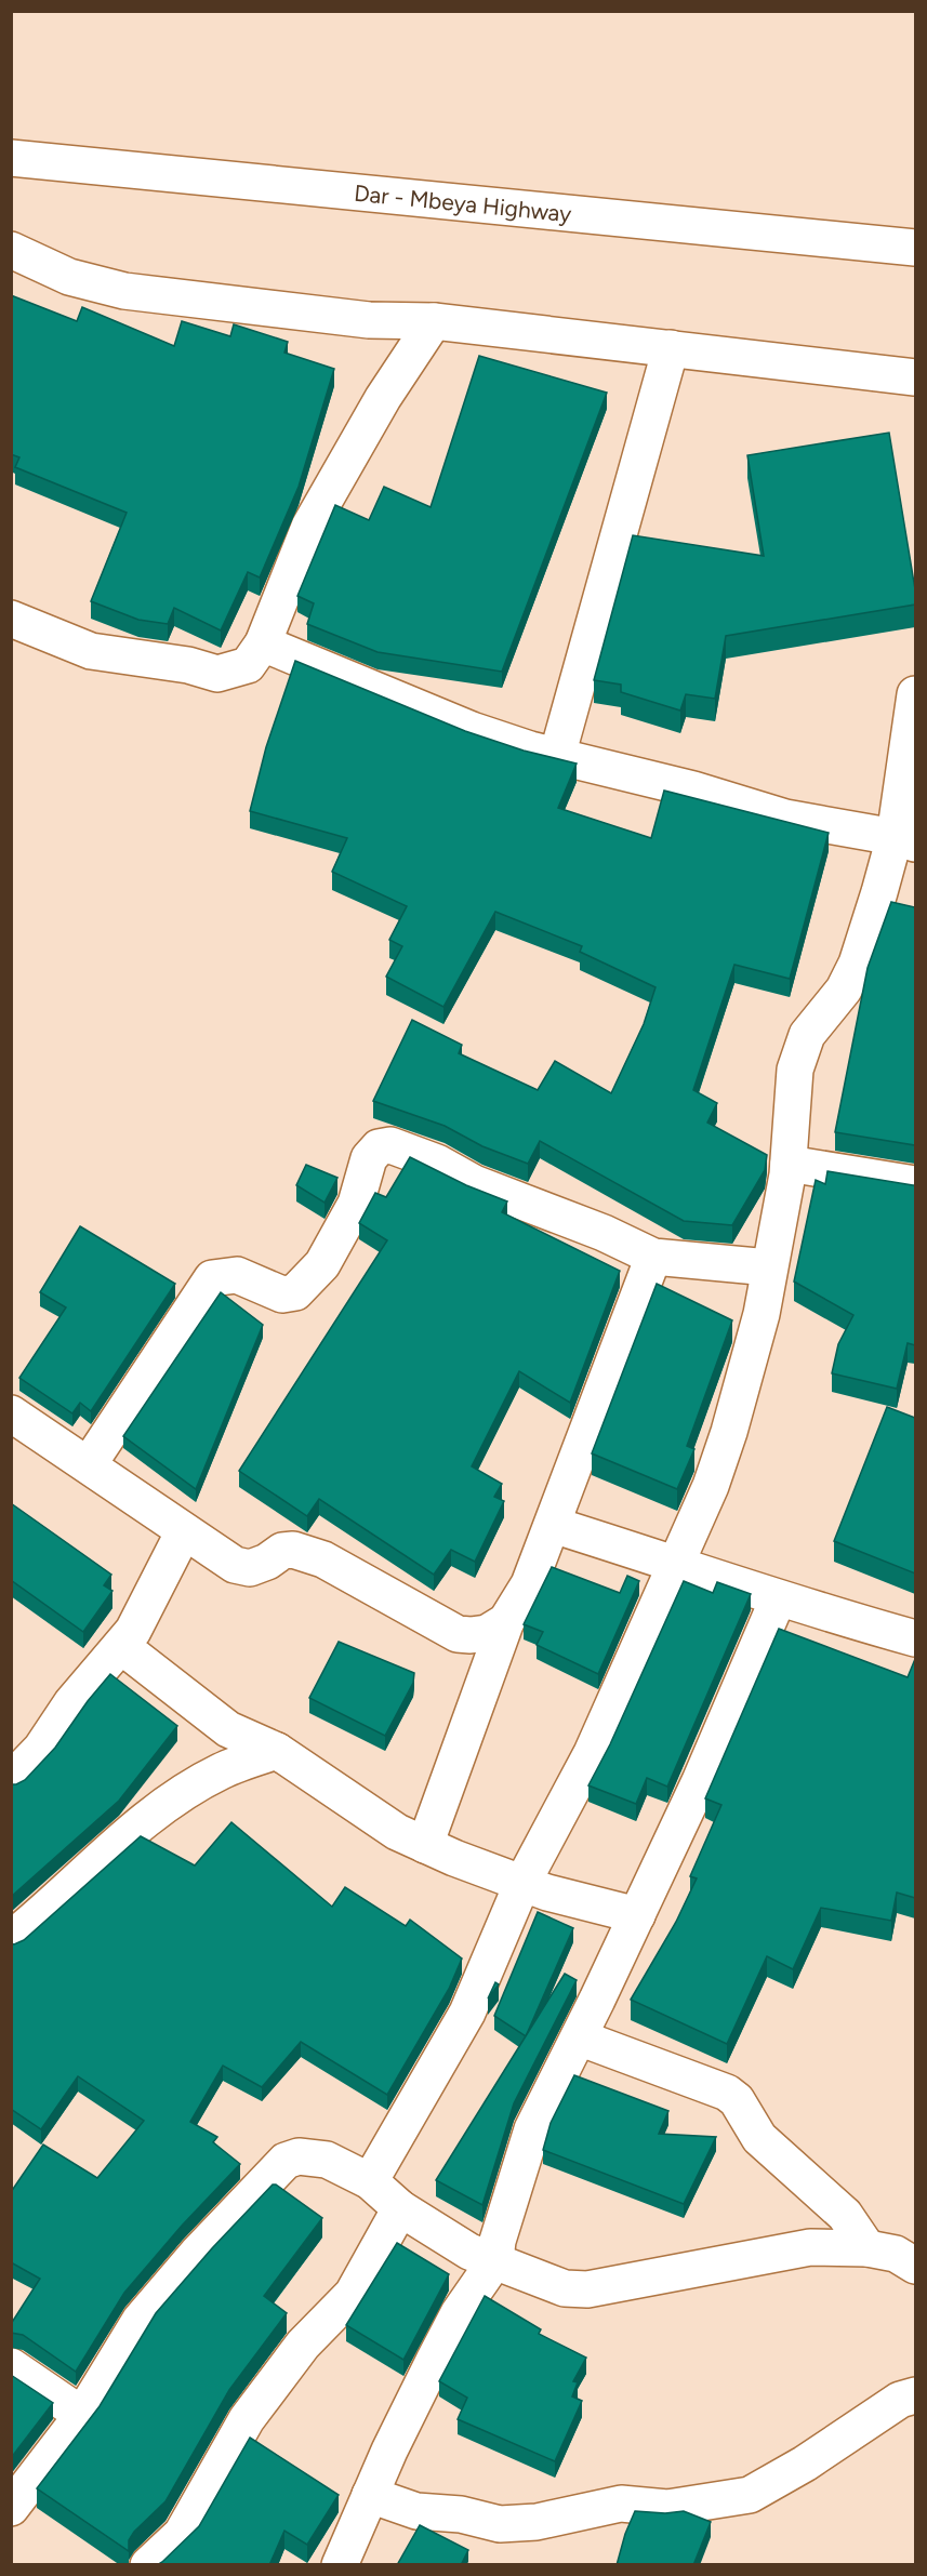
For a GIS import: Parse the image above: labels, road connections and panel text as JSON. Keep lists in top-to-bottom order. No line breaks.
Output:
{"streets":{"main road":["Dar - Mbeya Highway"]}}
